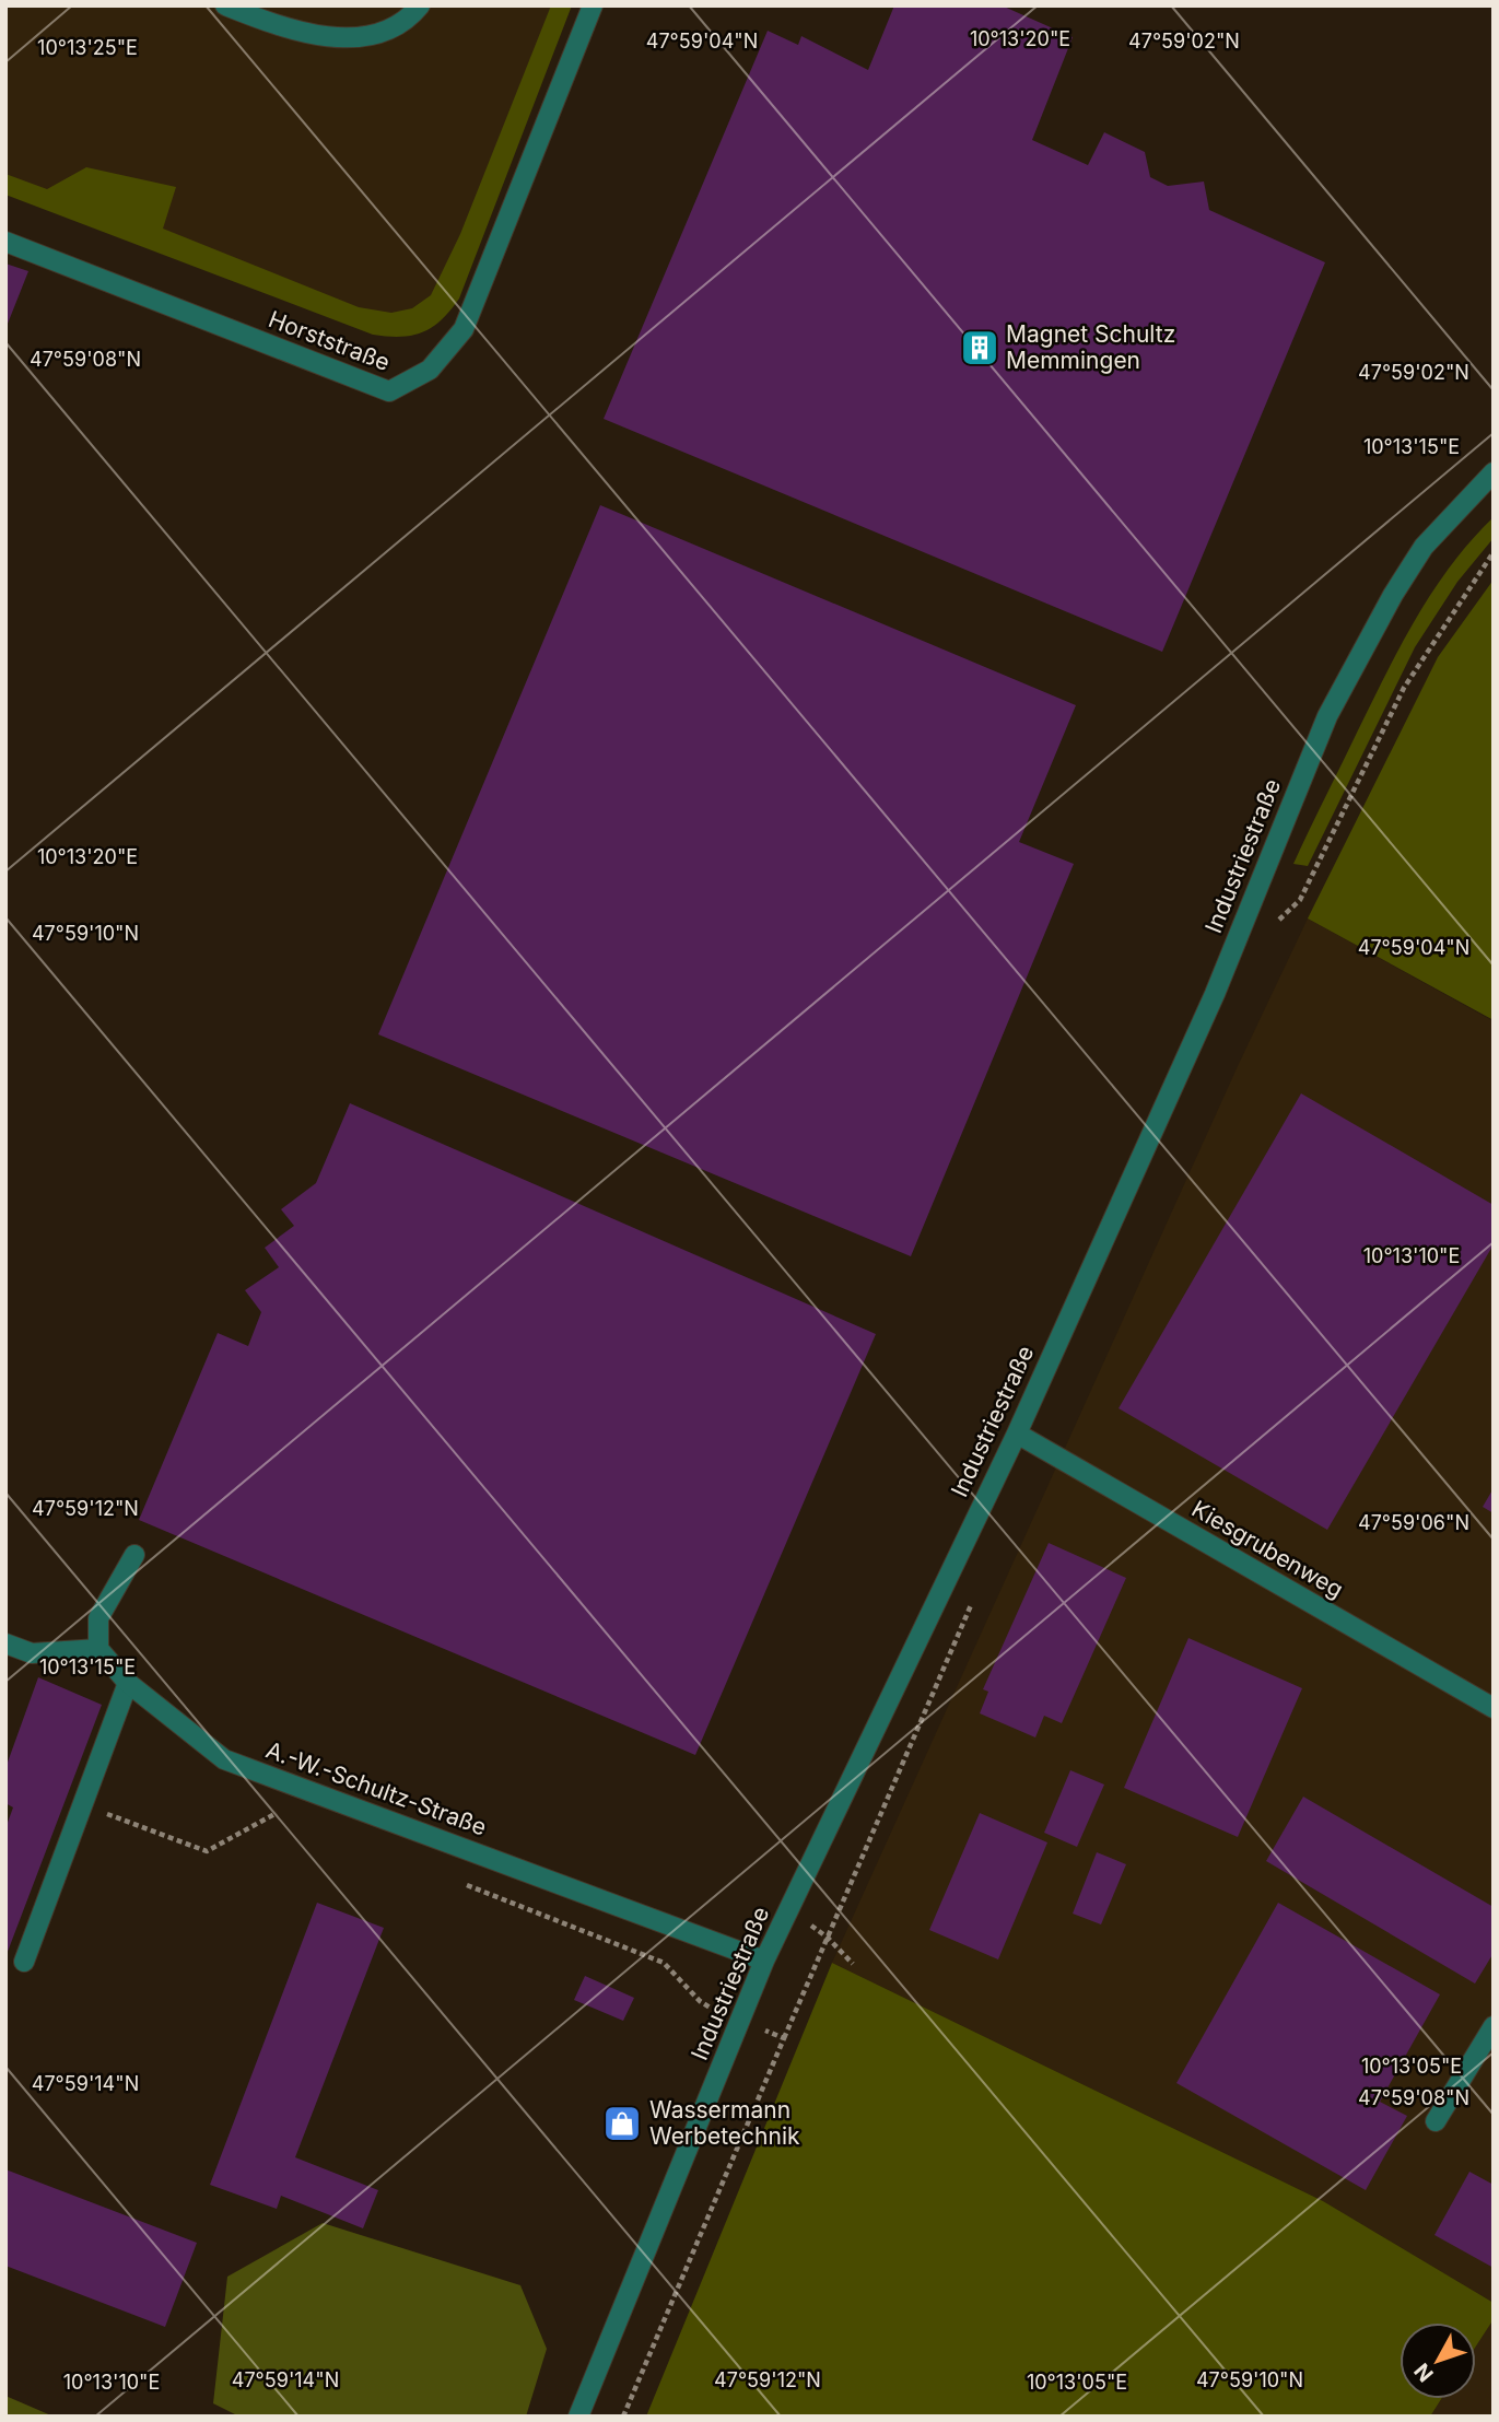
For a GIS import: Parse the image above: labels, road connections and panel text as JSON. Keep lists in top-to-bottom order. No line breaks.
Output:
{"streets":{"street":["Horststraße","Industriestraße","Kiesgrubenweg","A.-W.-Schultz-Straße"]},"crossings":[["Industriestraße","Kiesgrubenweg"],["Industriestraße","A.-W.-Schultz-Straße"]],"places":{"building":["Magnet Schultz Memmingen"],"shop":["Wassermann Werbetechnik"]},"north":"bottom left","coordinates":["10°13'20\"E","47°59'04\"N","47°59'02\"N","10°13'25\"E","47°59'08\"N","10°13'15\"E","47°59'10\"N","10°13'10\"E","47°59'12\"N","47°59'06\"N","10°13'05\"E","47°59'14\"N"]}
